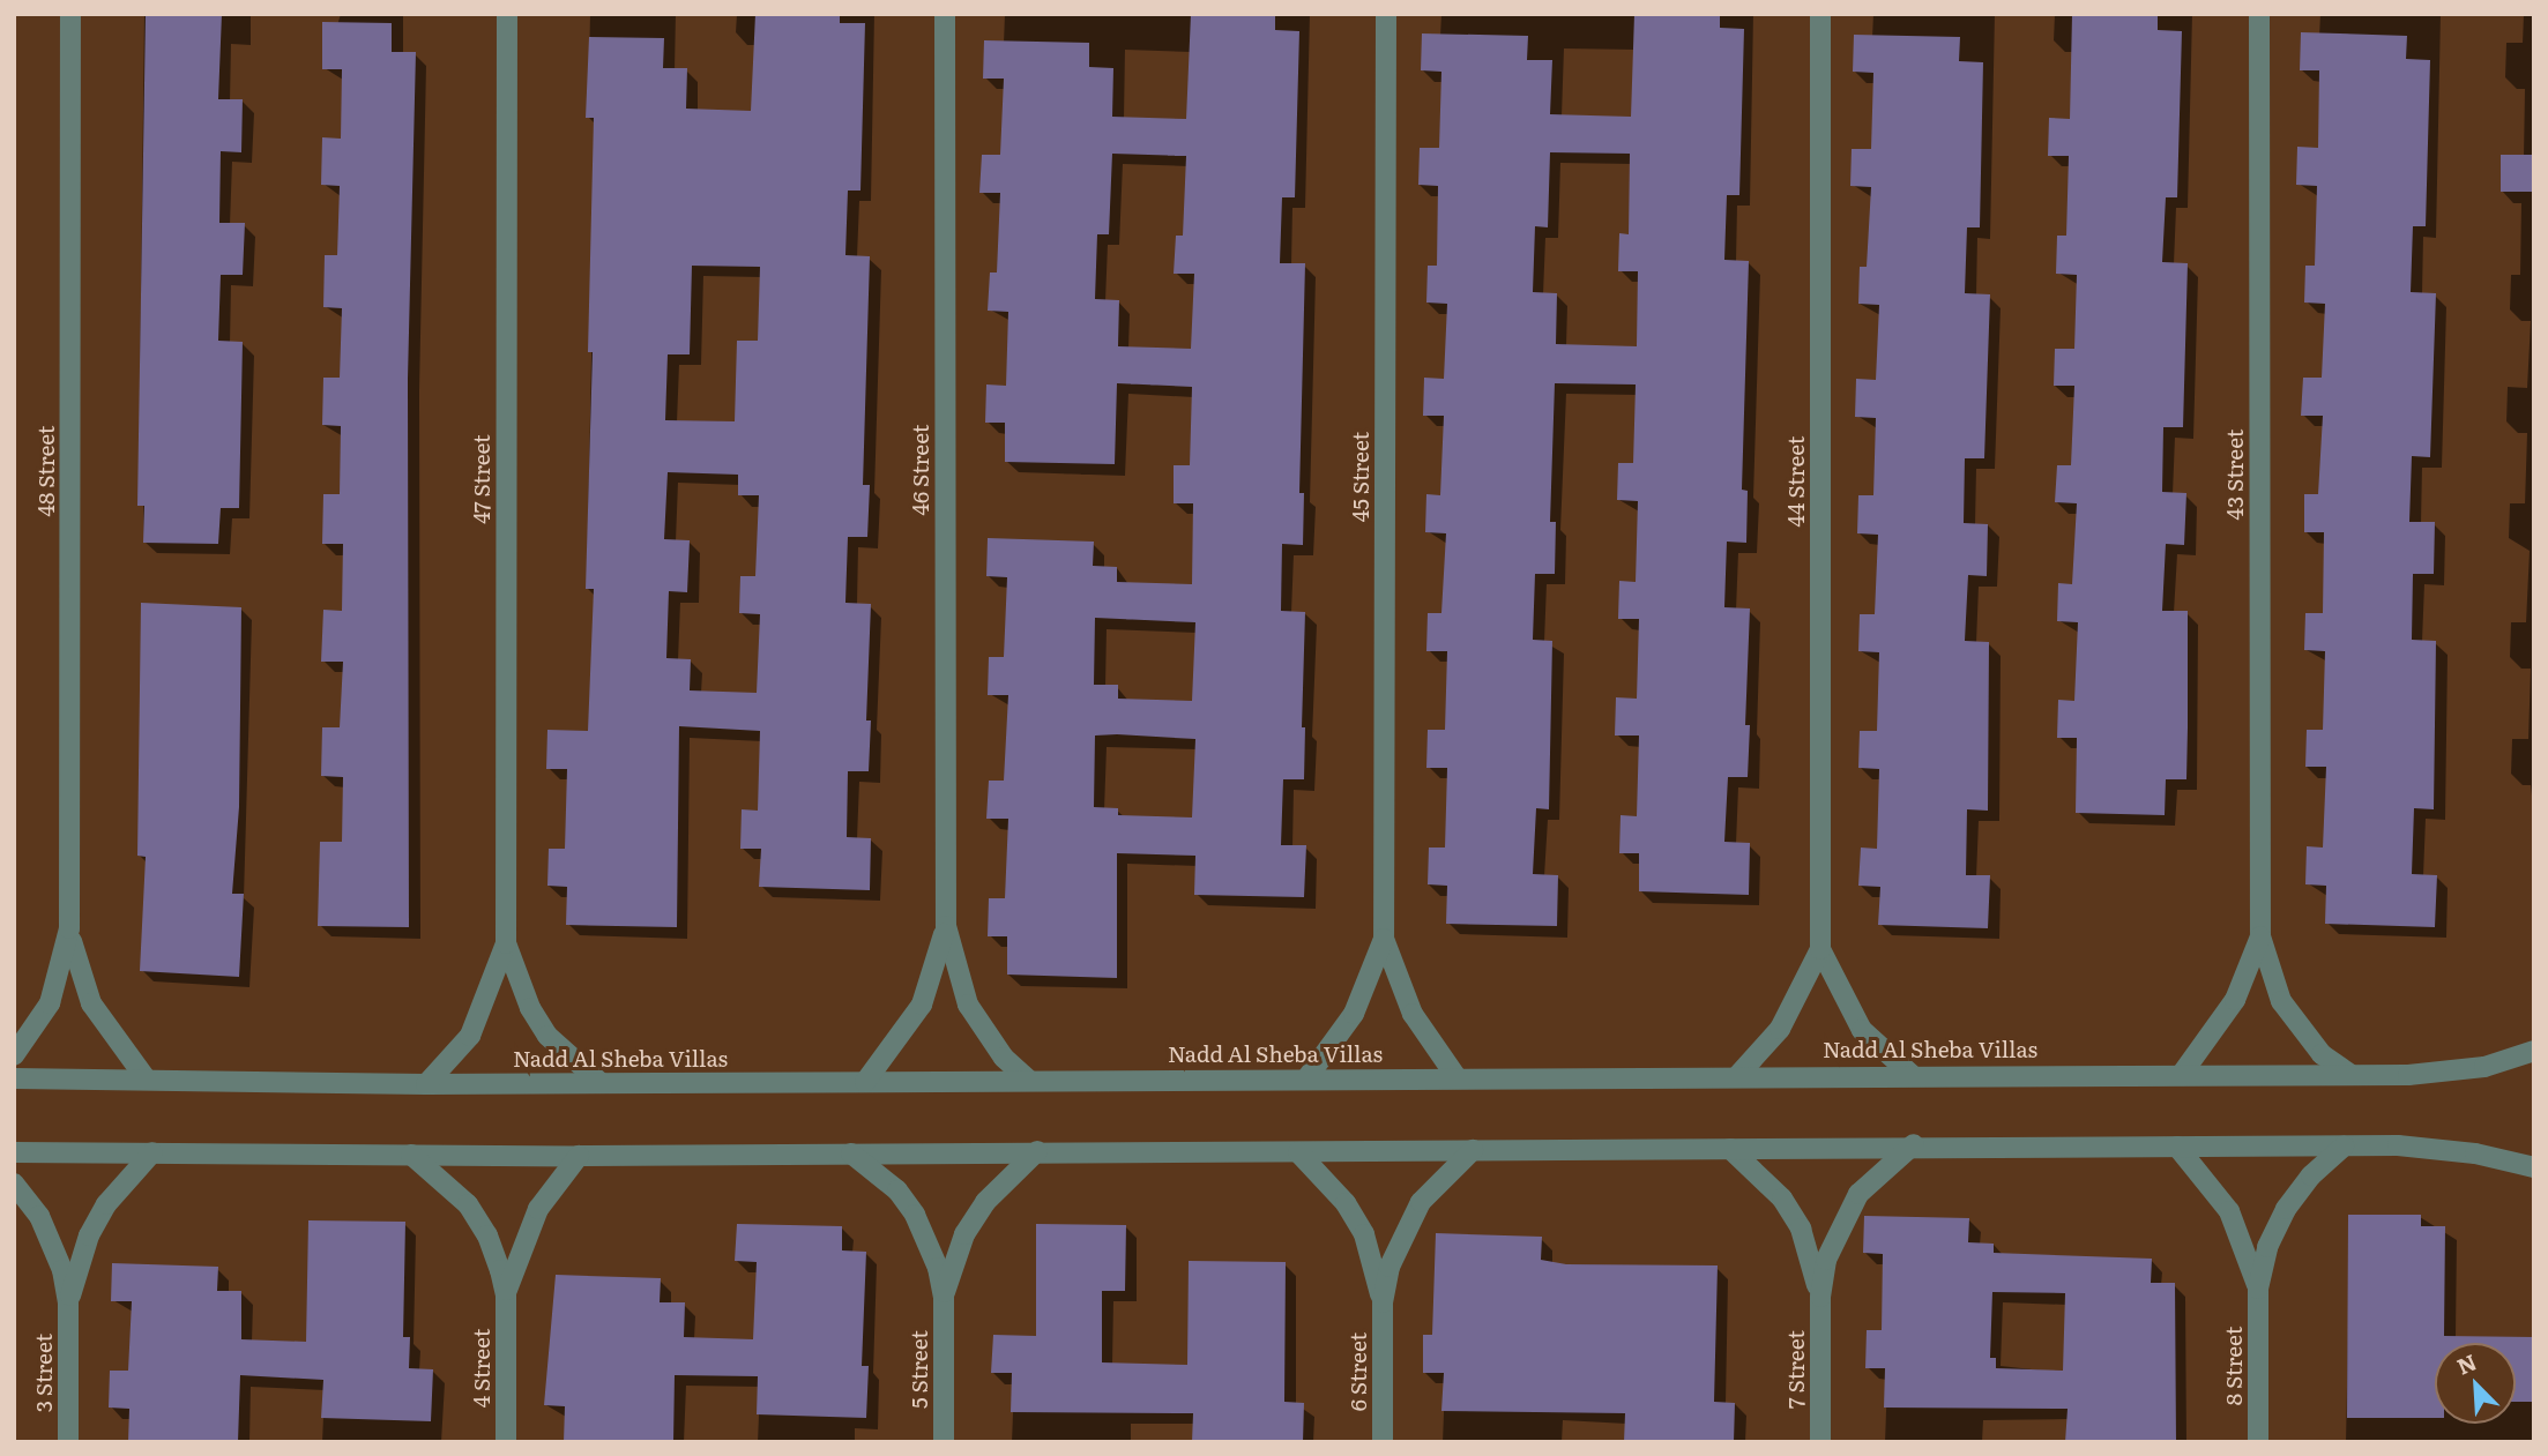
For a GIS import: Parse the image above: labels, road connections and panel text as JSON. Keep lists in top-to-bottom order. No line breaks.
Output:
{"streets":{"street":["46 Street","48 Street","43 Street","45 Street","47 Street","44 Street","Nadd Al Sheba Villas","8 Street","4 Street","5 Street","7 Street","6 Street","3 Street"]},"north":"top left"}
